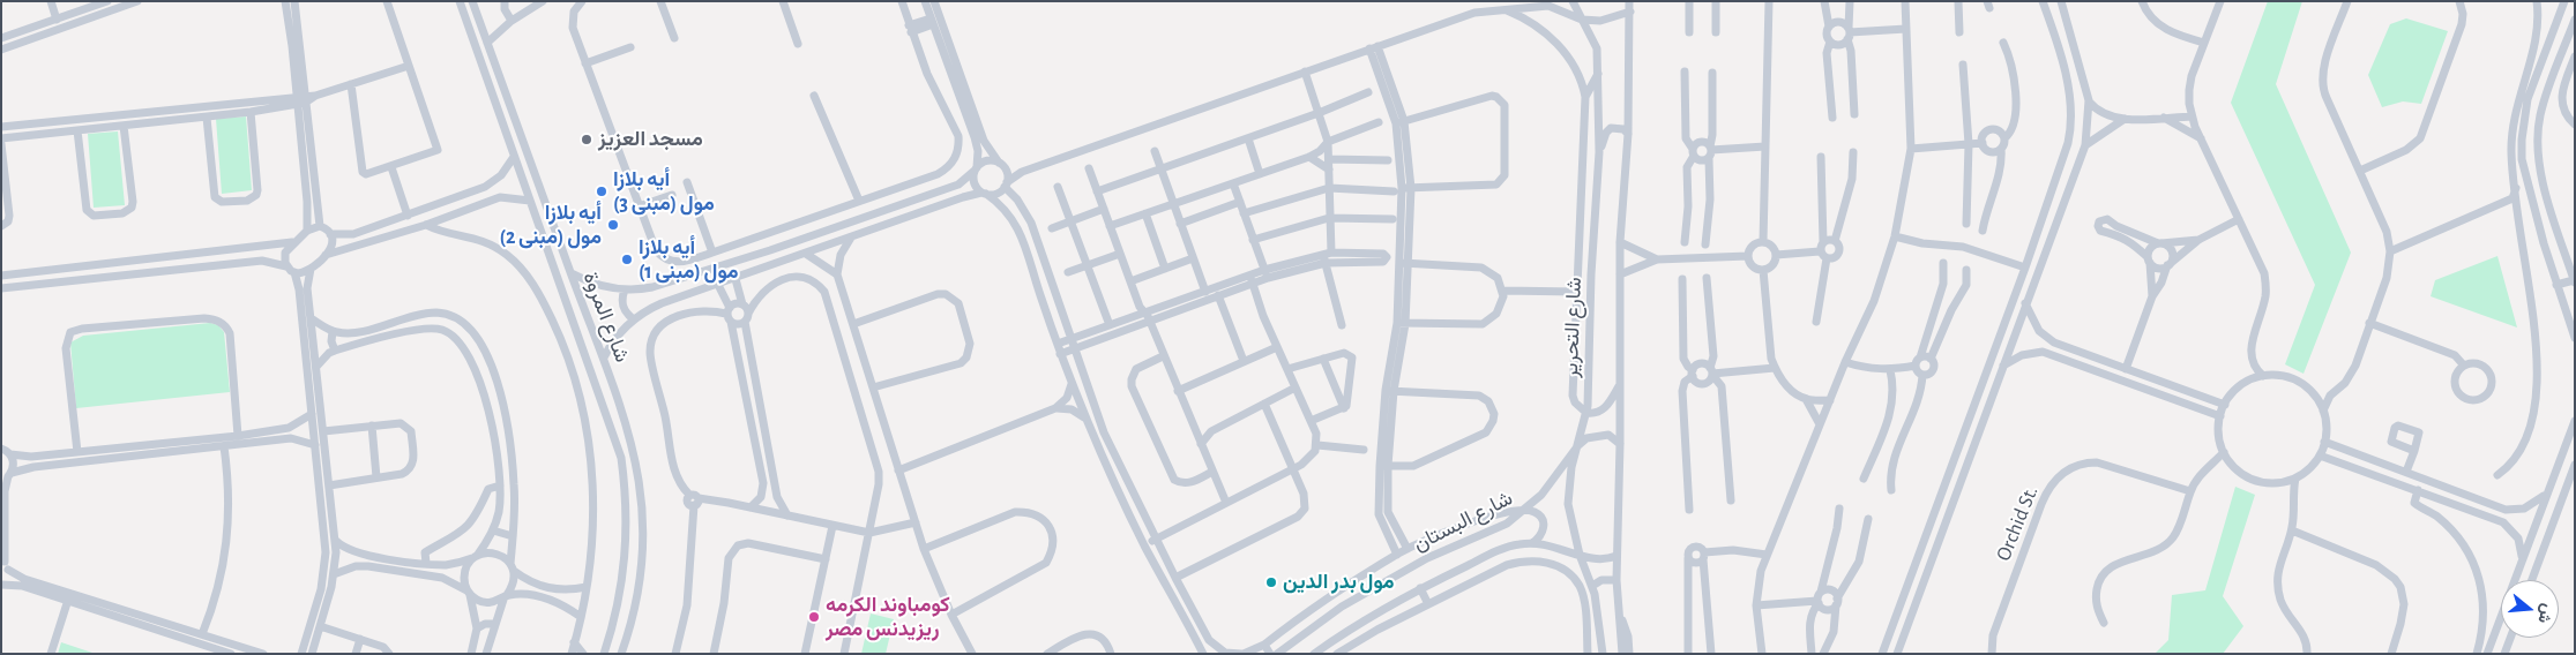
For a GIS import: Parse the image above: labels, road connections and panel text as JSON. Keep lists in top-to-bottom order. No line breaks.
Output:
{"streets":{"street":["شارع المروة","شارع التحرير","شارع البستان","Orchid St."]},"crossings":[["شارع التحرير","شارع البستان"]],"places":["مسجد العزيز","أيه بلازا مول (مبنى 3)","أيه بلازا مول (مبنى 2)","أيه بلازا مول (مبنى 1)","مول بدر الدين","كومباوند الكرمه ريزيدنس مصر"],"north":"right"}
